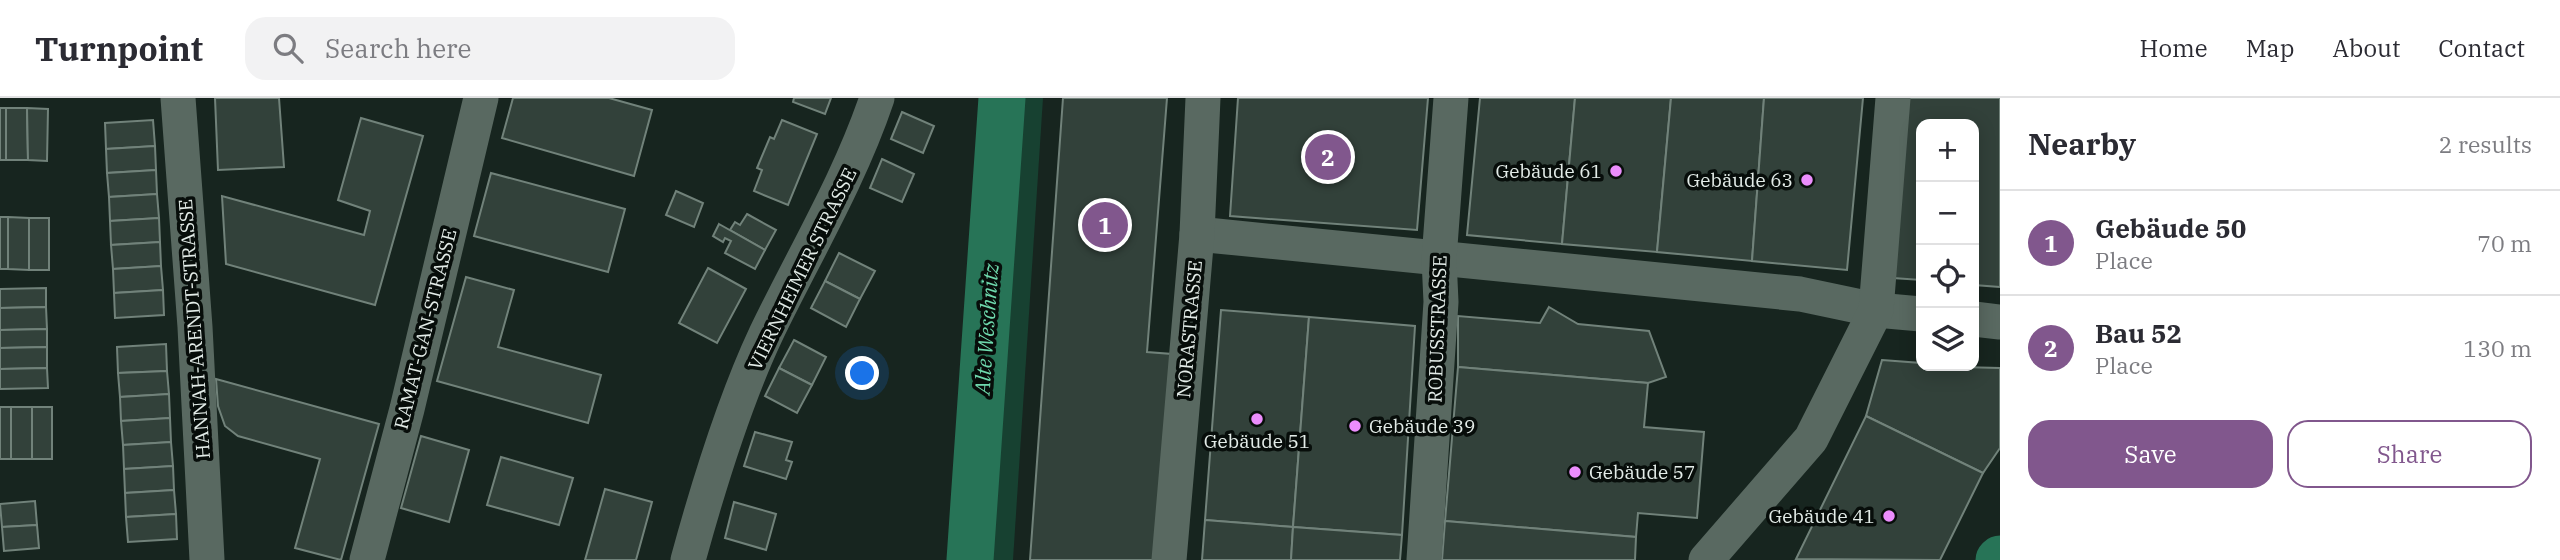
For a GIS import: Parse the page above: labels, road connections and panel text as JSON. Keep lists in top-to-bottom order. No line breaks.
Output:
{"streets":{"street":["VIERNHEIMER STRASSE","HANNAH-ARENDT-STRASSE","RAMAT-GAN-STRASSE","NORASTRASSE","ROBUSSTRASSE"]},"water":["Alte Weschnitz"],"places":["Gebäude 61","Gebäude 63","Gebäude 51","Gebäude 39","Gebäude 57","Gebäude 41"],"page":{"header":"Turnpoint","search":"Search here","nav":["Home","Map","About","Contact"],"heading":["Nearby","2 results"],"map_buttons":["+","−"],"pins":["2","1"],"list":[{"mark":"1","name":"Gebäude 50","note":"Place","value":"70 m"},{"mark":"2","name":"Bau 52","note":"Place","value":"130 m"}],"buttons":["Save","Share"]}}
